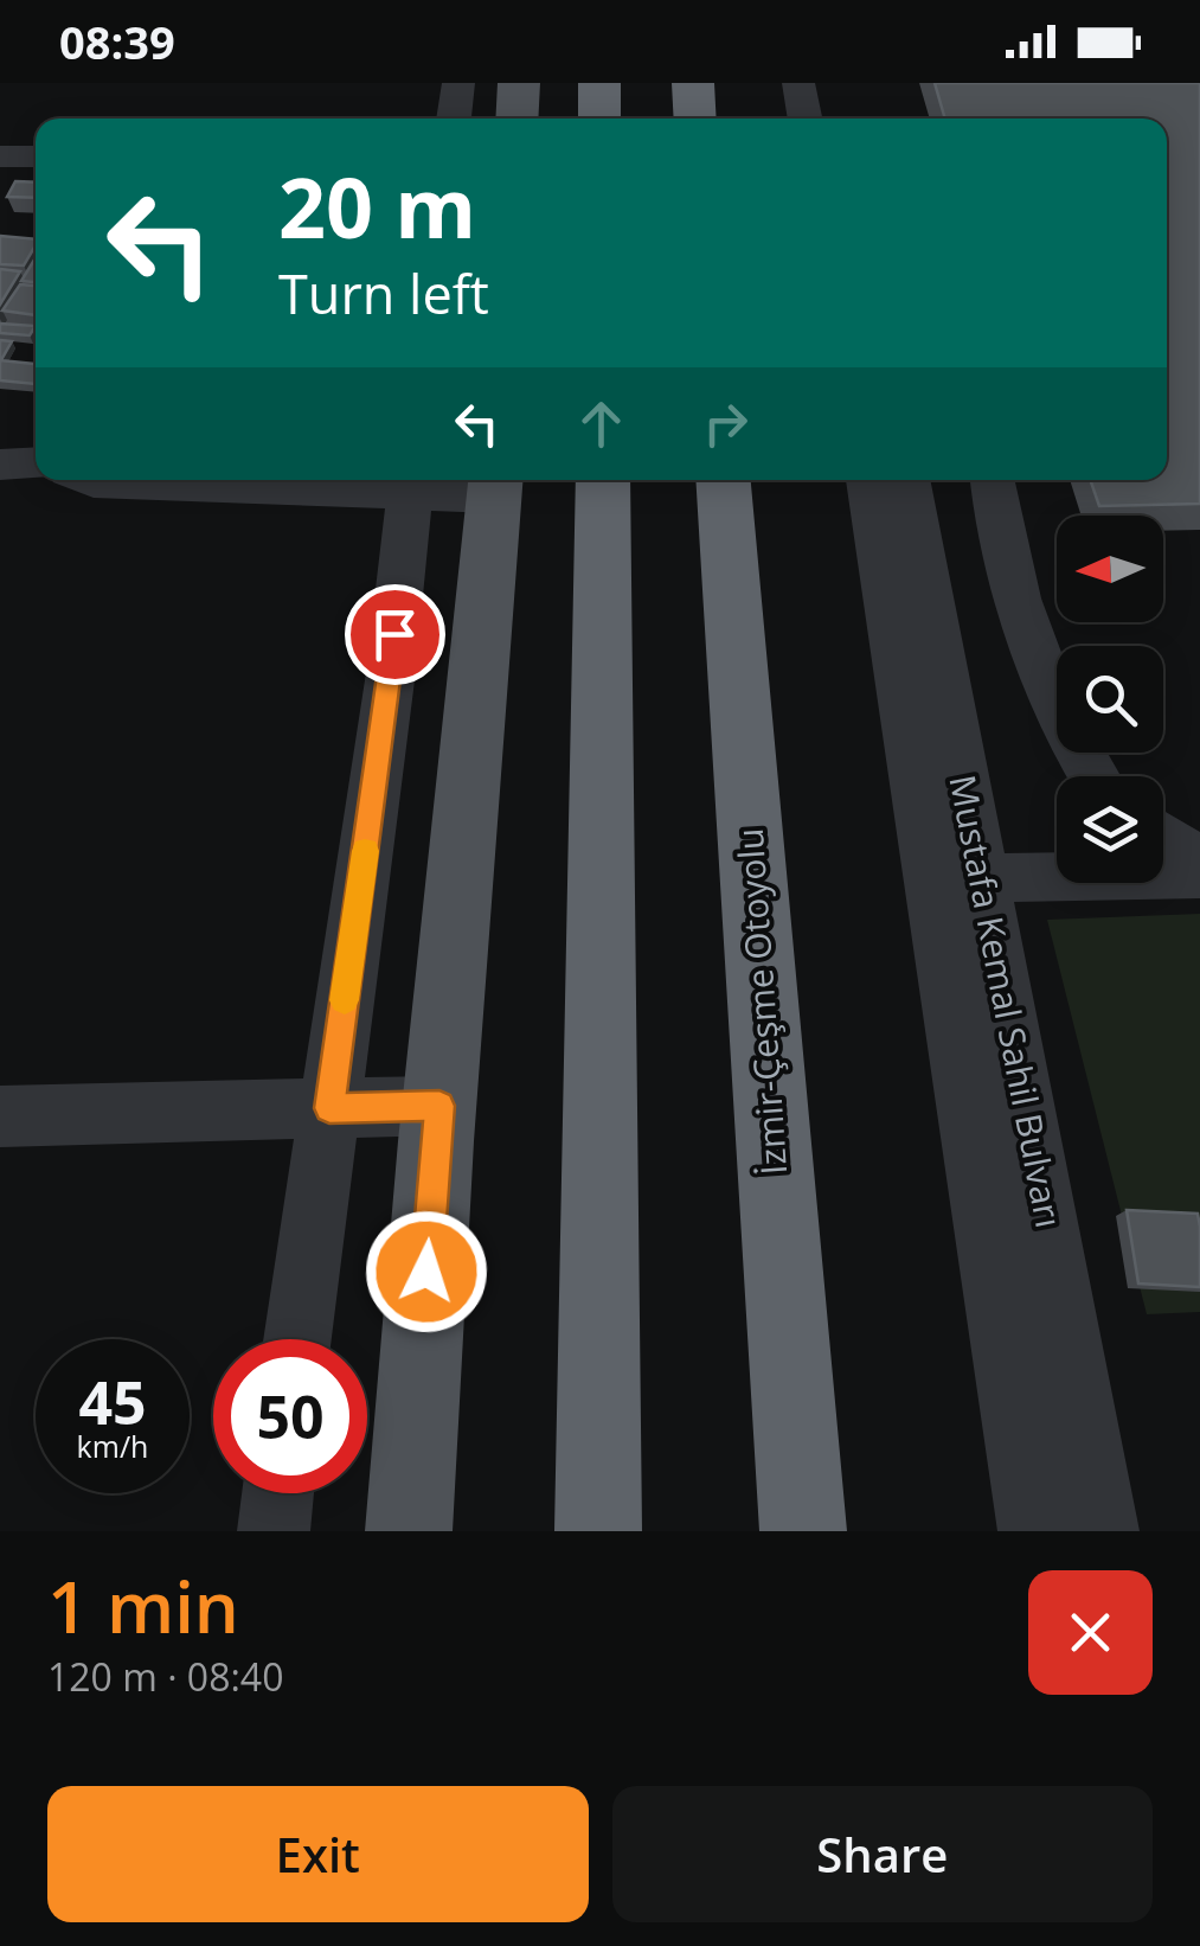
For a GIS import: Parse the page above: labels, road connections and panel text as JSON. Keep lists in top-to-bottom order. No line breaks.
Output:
{"streets":{"highway":["İzmir-Çeşme Otoyolu"],"street":["Mustafa Kemal Sahil Bulvarı"]},"north":"left","page":{"status":"08:39","turn":["20 m","Turn left"],"speed":"45 km/h","limit":"50","heading":["1 min","120 m · 08:40"],"buttons":["Exit","Share"]}}
